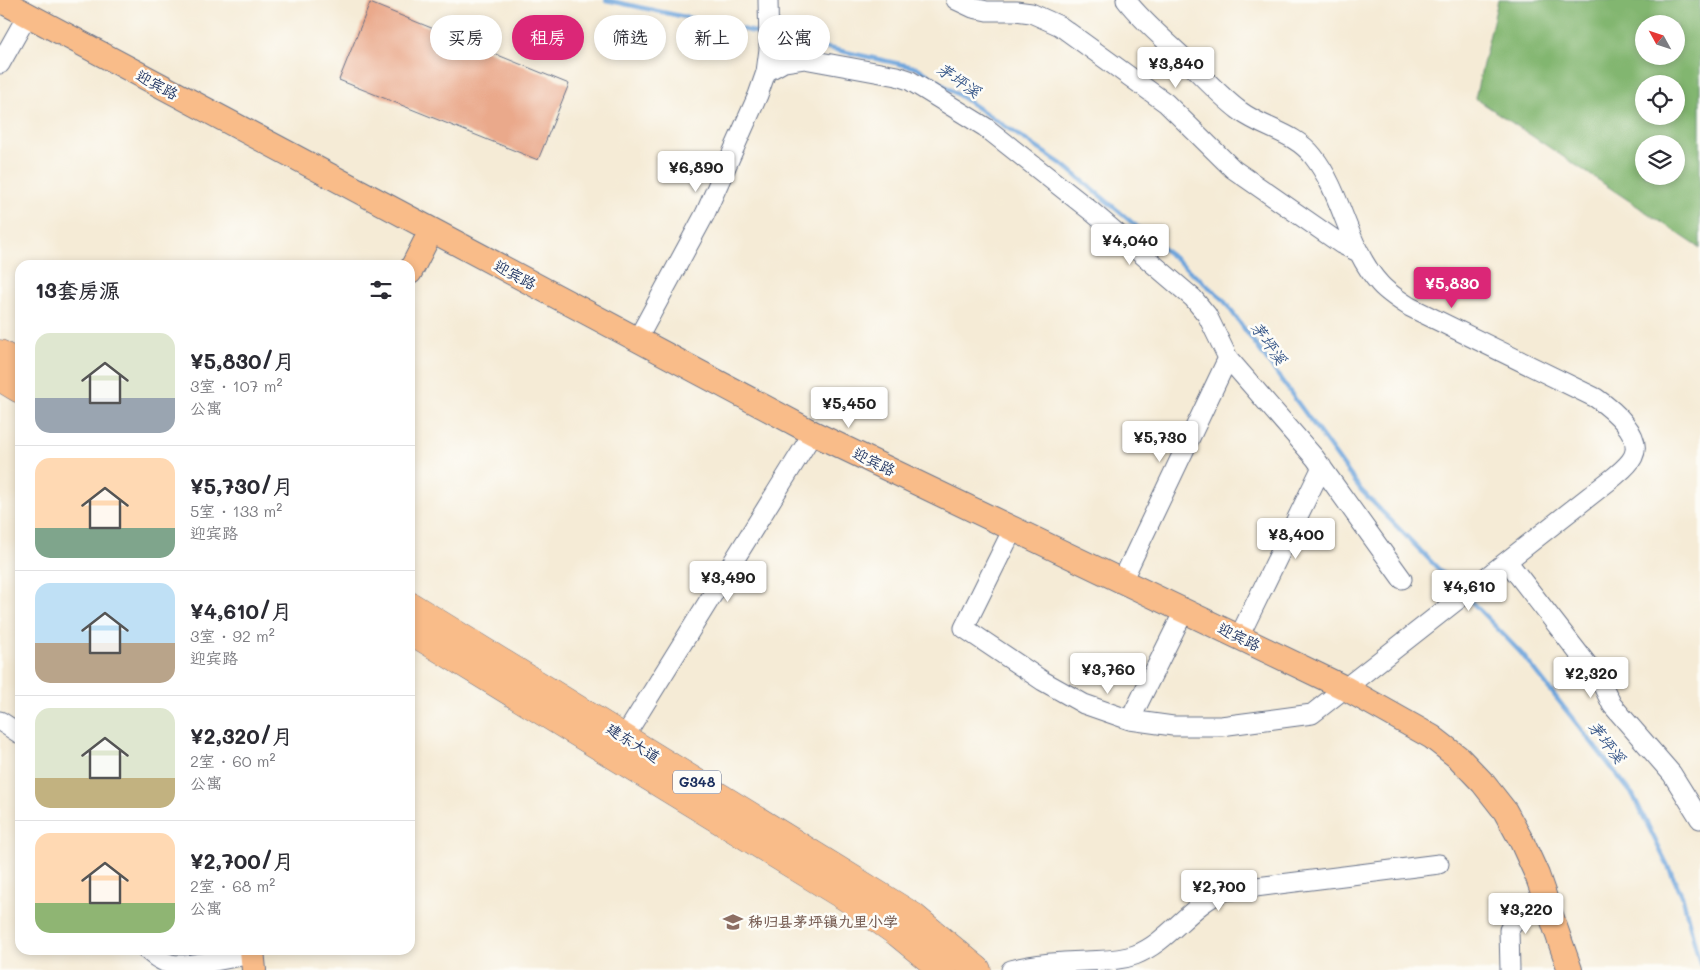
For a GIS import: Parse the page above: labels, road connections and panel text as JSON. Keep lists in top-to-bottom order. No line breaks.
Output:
{"streets":{"highway":["建东大道","G348"],"main road":["迎宾路"]},"water":["茅坪溪"],"places":{"school or university":["秭归县茅坪镇九里小学"]},"north":"top left","page":{"chip":["买房","租房","筛选","新上","公寓"],"price":["¥3,840","¥6,890","¥4,040","¥5,830","¥5,450","¥5,730","¥8,400","¥3,490","¥4,610","¥3,760","¥2,320","¥2,700","¥3,220"],"heading":"13套房源","list":[{"name":"¥5,830/月","note":"3室 · 107 m² · 公寓"},{"name":"¥5,730/月","note":"5室 · 133 m² · 迎宾路"},{"name":"¥4,610/月","note":"3室 · 92 m² · 迎宾路"},{"name":"¥2,320/月","note":"2室 · 60 m² · 公寓"},{"name":"¥2,700/月","note":"2室 · 68 m² · 公寓"}]}}
